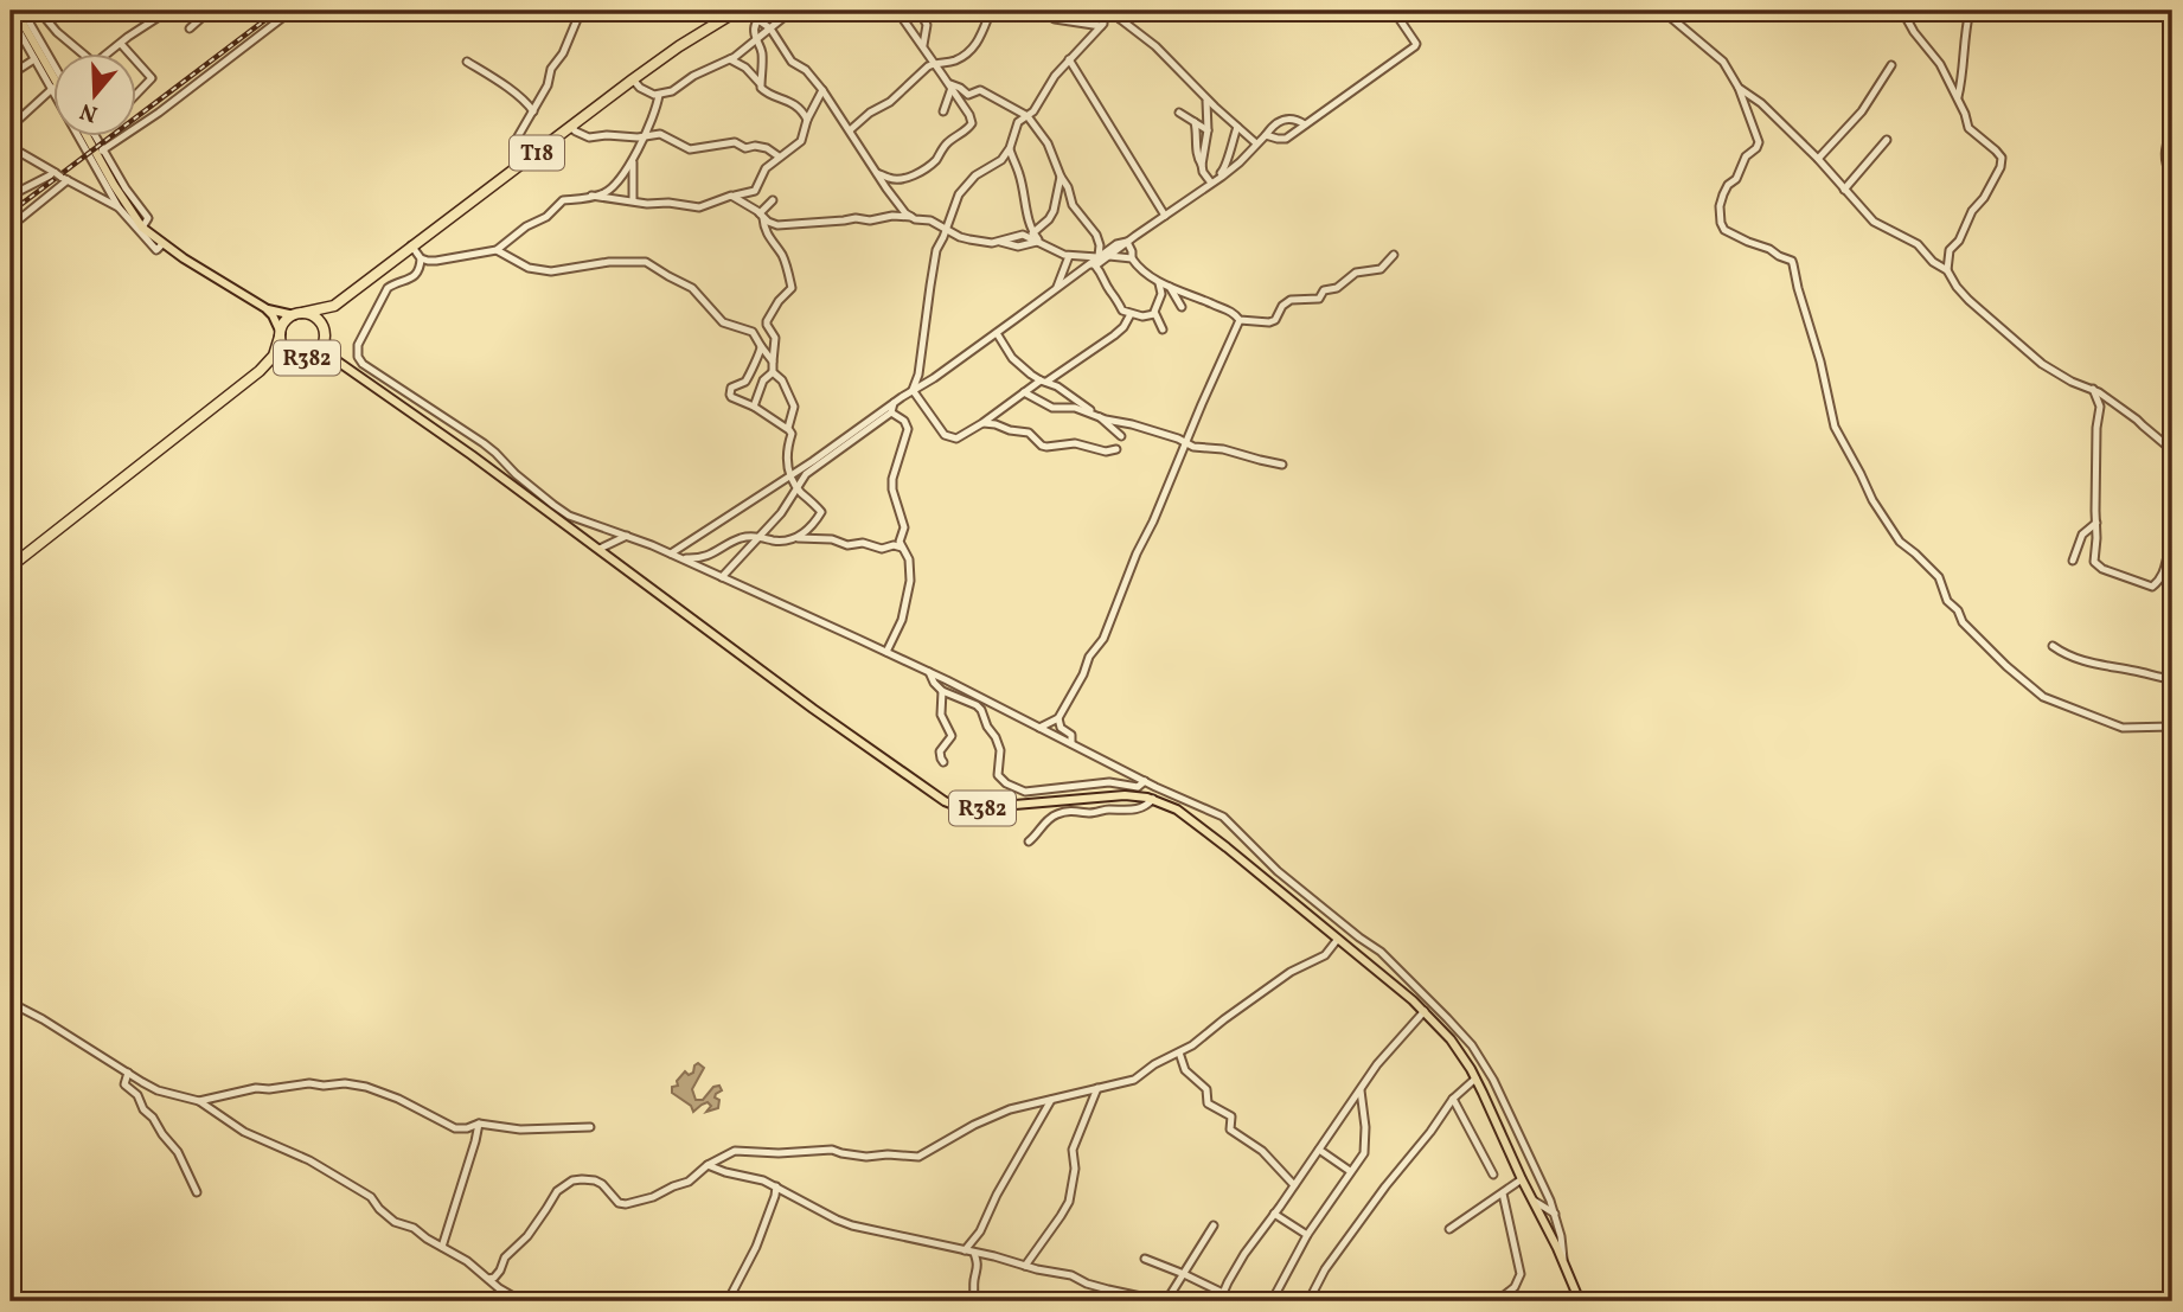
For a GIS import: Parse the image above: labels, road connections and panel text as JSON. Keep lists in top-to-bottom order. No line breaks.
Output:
{"streets":{"highway":["T18","R382"]},"crossings":[["T18","R382"]],"north":"bottom"}
